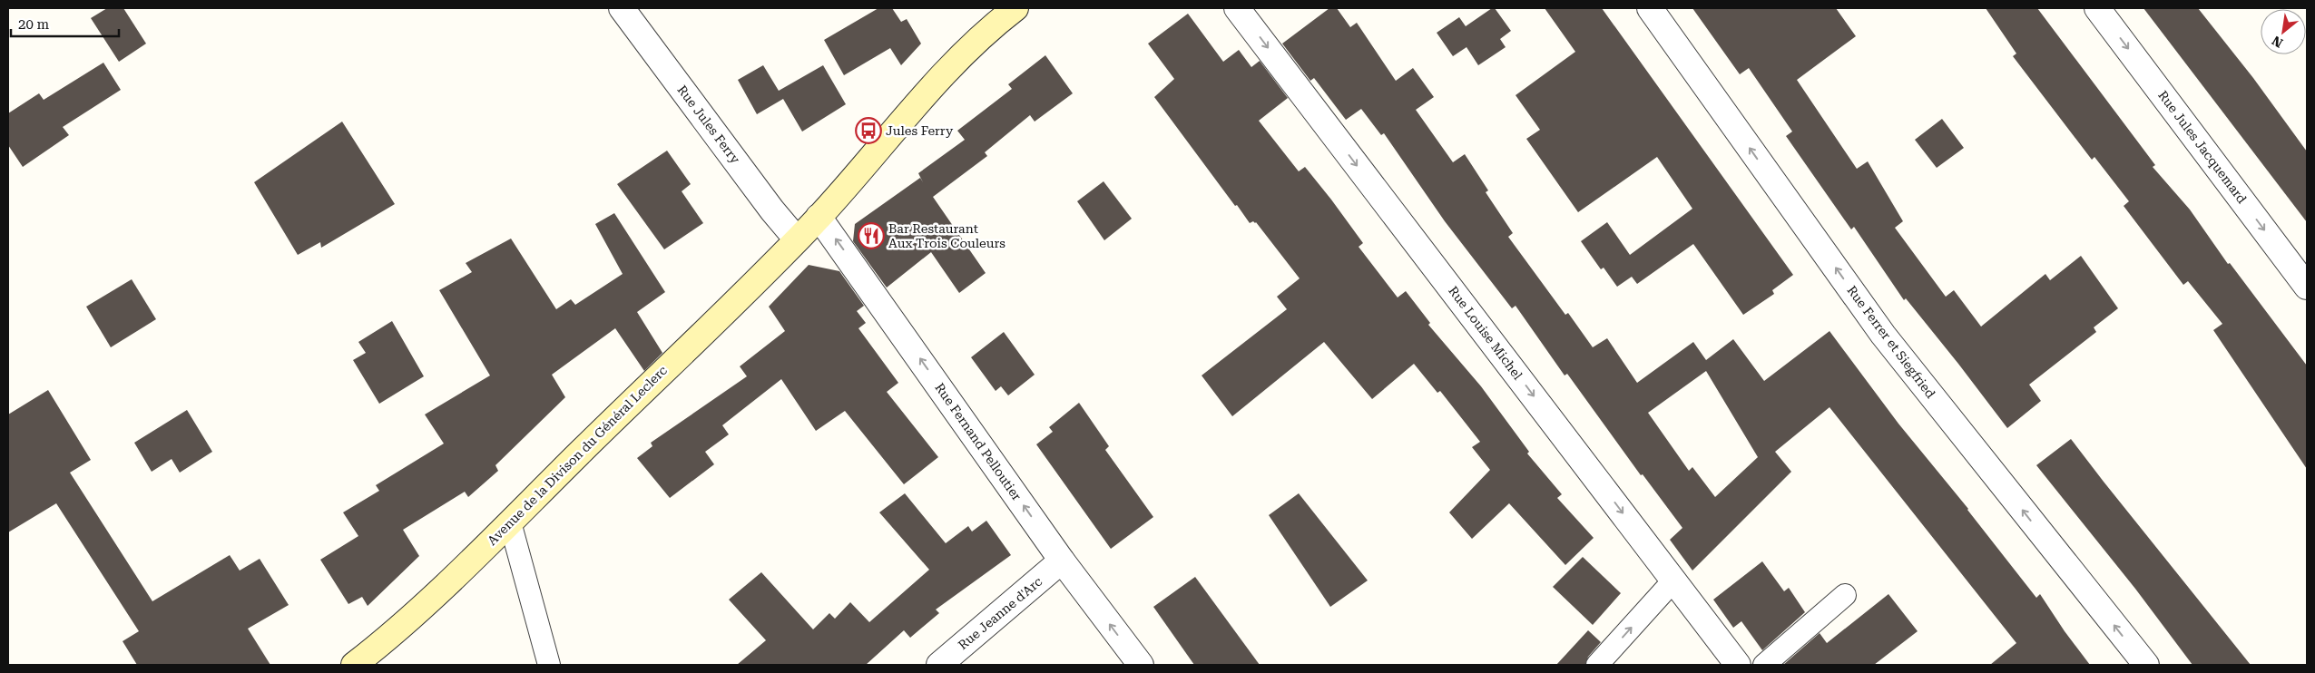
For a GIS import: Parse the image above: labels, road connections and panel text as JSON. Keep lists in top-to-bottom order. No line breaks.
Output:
{"streets":{"street":["Rue Jules Ferry","Rue Jules Jacquemard","Rue Louise Michel","Rue Ferrer et Siegfried","Rue Fernand Pelloutier","Avenue de la Divison du Général Leclerc","Rue Jeanne d'Arc"]},"crossings":[["Rue Jules Ferry","Avenue de la Divison du Général Leclerc"],["Rue Fernand Pelloutier","Avenue de la Divison du Général Leclerc"],["Rue Fernand Pelloutier","Rue Jeanne d'Arc"]],"one_way":["Rue Jules Jacquemard","Rue Louise Michel","Rue Ferrer et Siegfried","Rue Fernand Pelloutier"],"places":{"bus stop":["Jules Ferry"],"restaurant":["Bar Restaurant Aux Trois Couleurs"]},"scale_bar":"20 m","north":"bottom left"}
